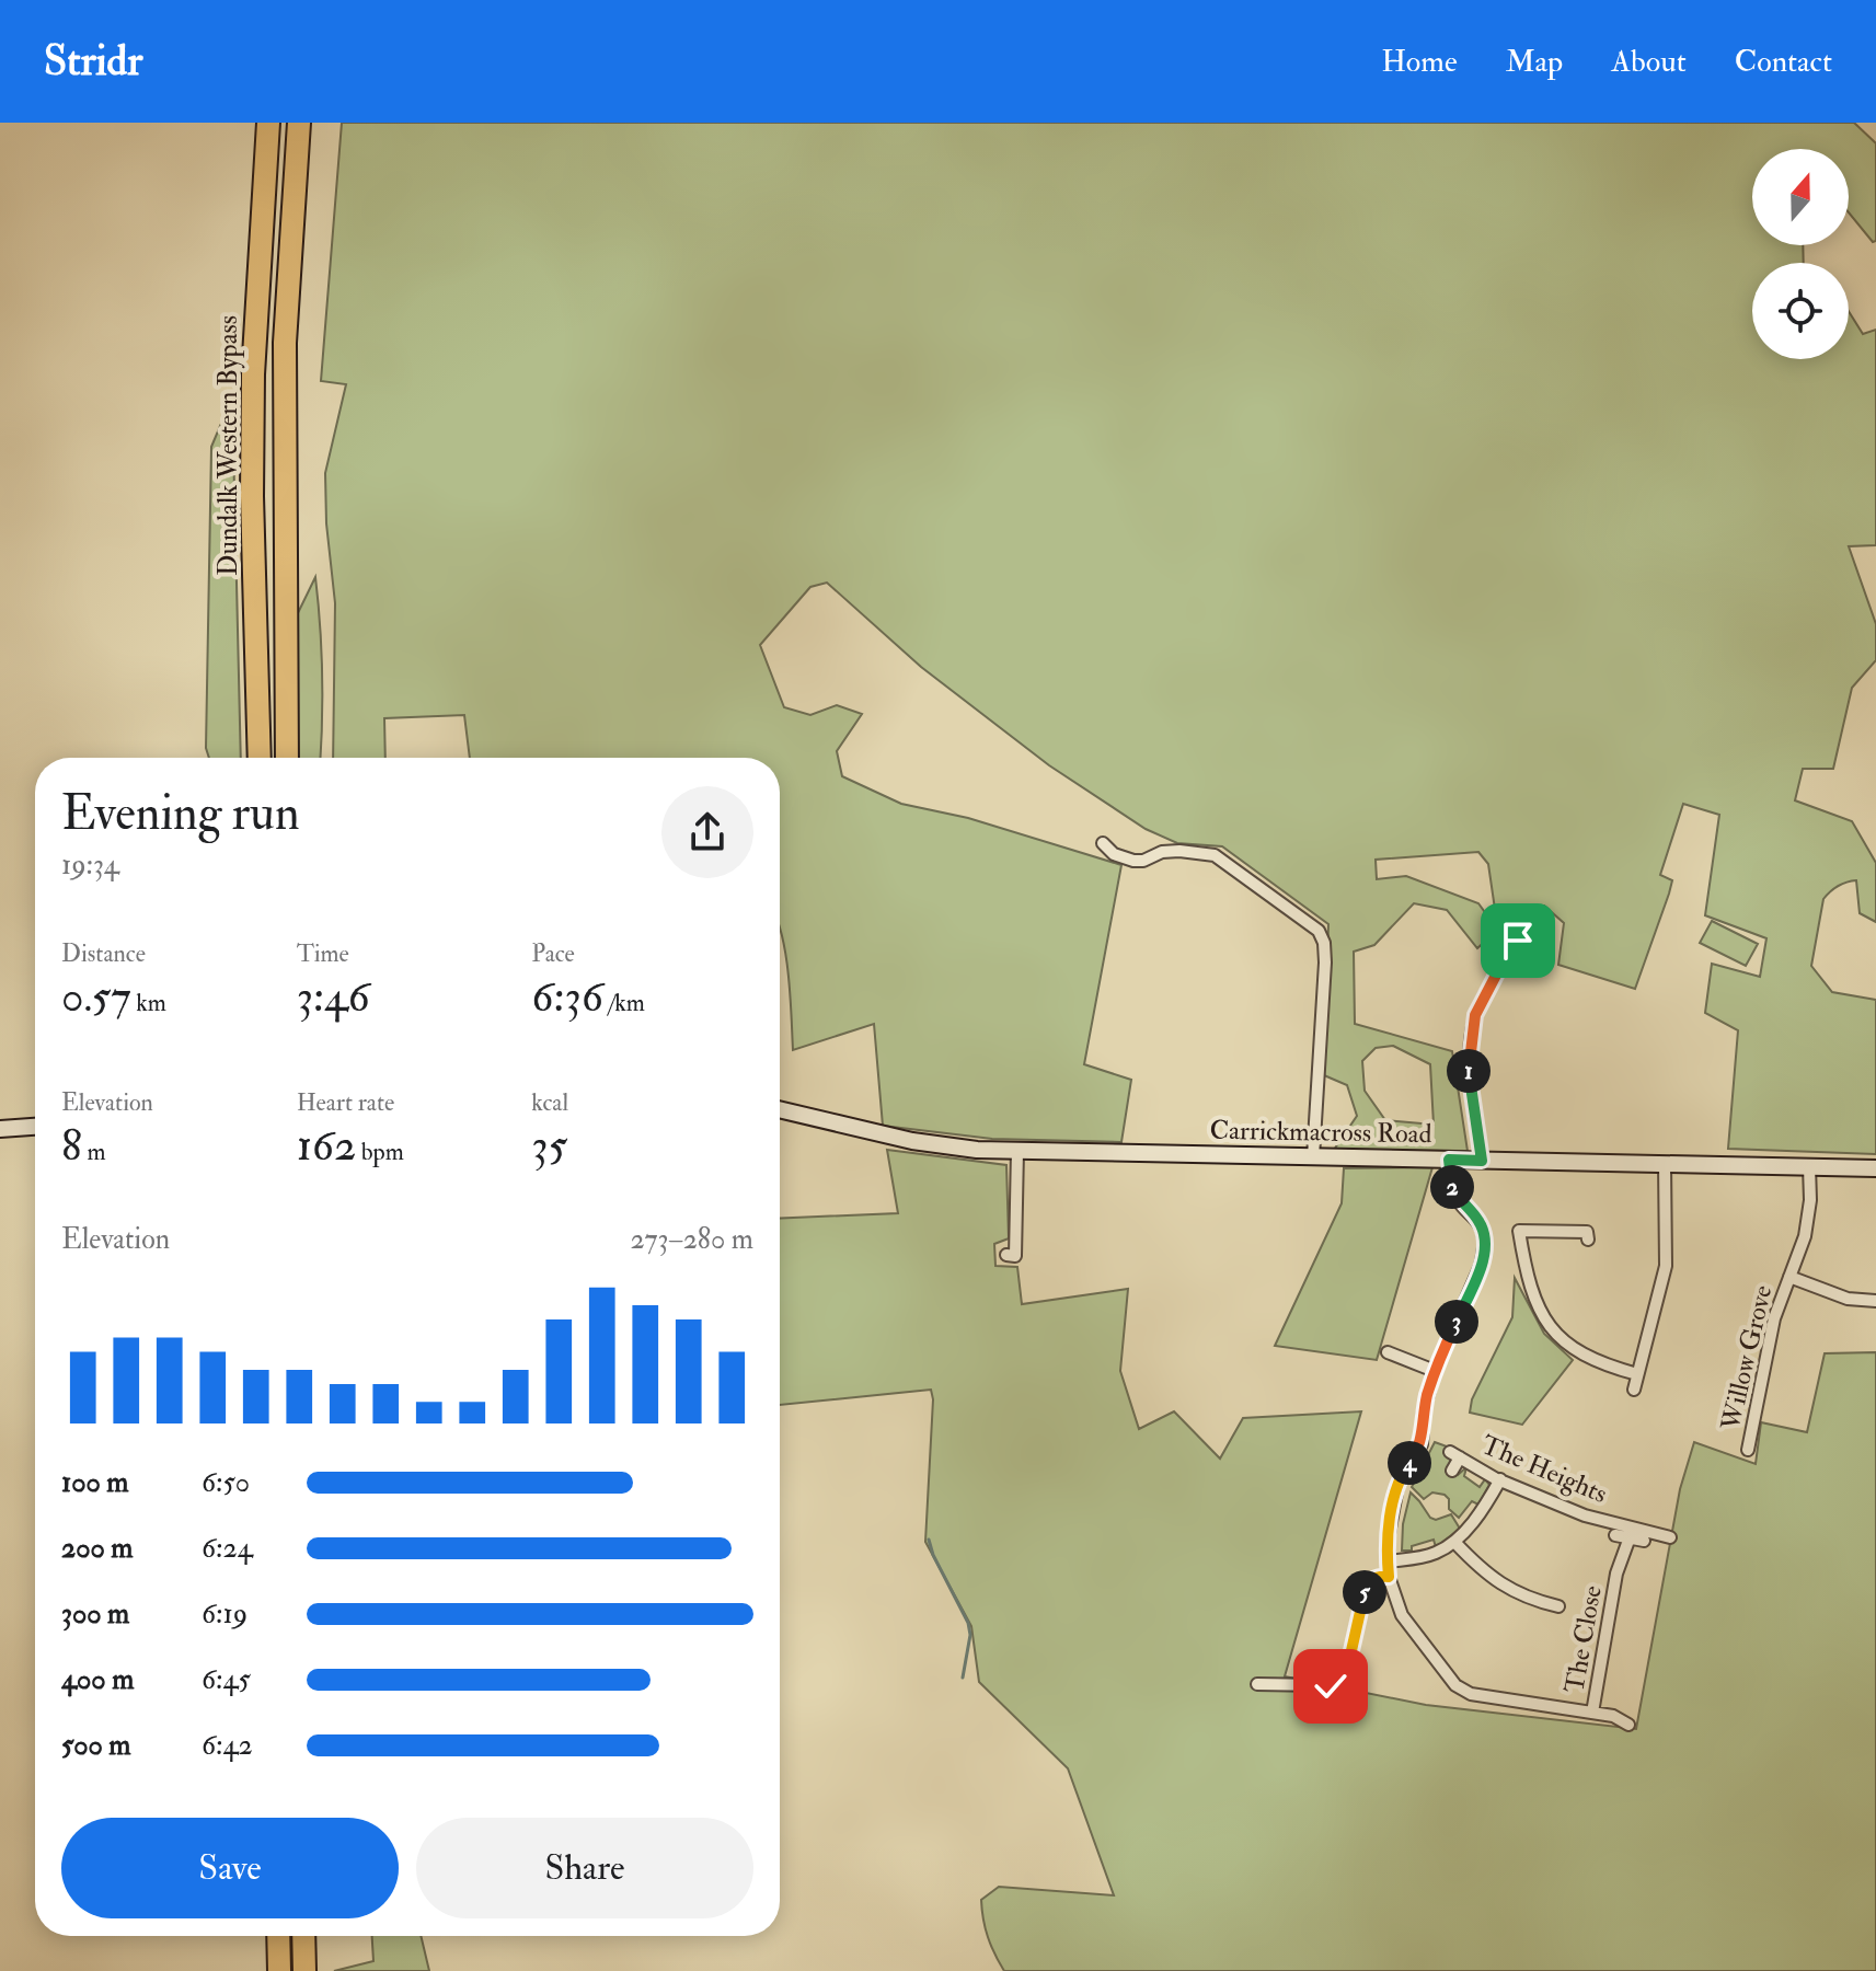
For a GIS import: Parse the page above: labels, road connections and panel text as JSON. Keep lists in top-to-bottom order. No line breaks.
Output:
{"streets":{"highway":["Dundalk Western Bypass"],"main road":["Carrickmacross Road"],"street":["Willow Grove","The Heights","The Close"]},"crossings":[["Carrickmacross Road","Willow Grove"]],"north":"top","page":{"header":"Stridr","nav":["Home","Map","About","Contact"],"heading":["Evening run","19:34"],"stats":[["Distance","0.57 km"],["Time","3:46"],["Pace","6:36 /km"],["Elevation","8 m"],["Heart rate","162 bpm"],["kcal","35"]],"pins":["1","2","3","4","5"],"chart":["Elevation","273–280 m"],"list":[{"name":"100 m","note":"6:50"},{"name":"200 m","note":"6:24"},{"name":"300 m","note":"6:19"},{"name":"400 m","note":"6:45"},{"name":"500 m","note":"6:42"}],"buttons":["Save","Share"]}}
